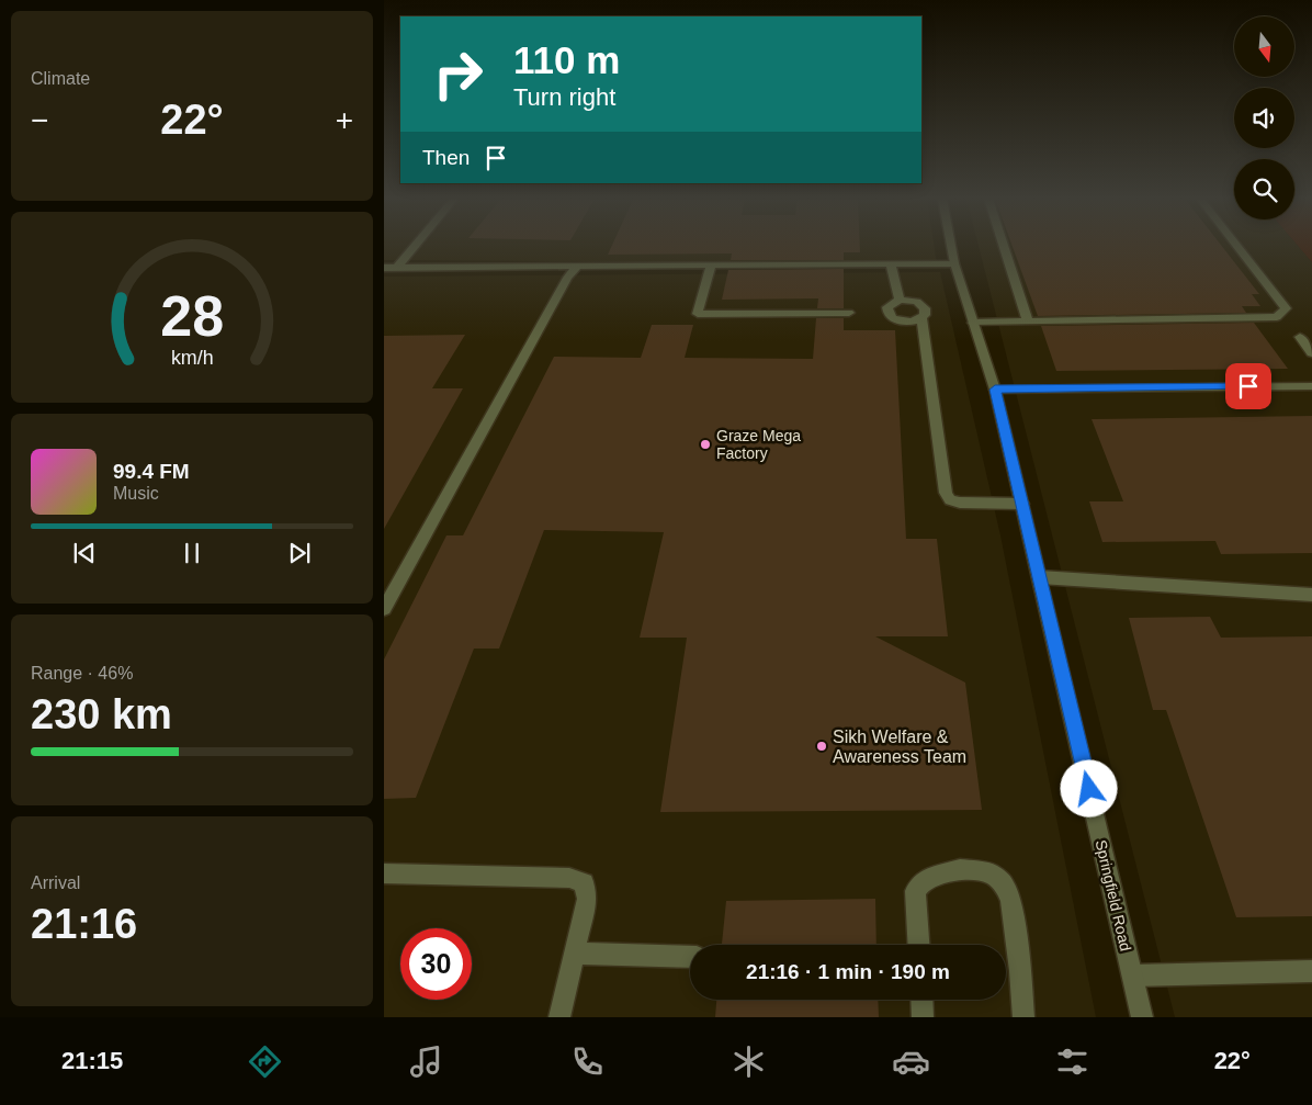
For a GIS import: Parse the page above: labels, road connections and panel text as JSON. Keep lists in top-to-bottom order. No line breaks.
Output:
{"streets":{"street":["Springfield Road"]},"places":["Graze Mega Factory","Sikh Welfare & Awareness Team"],"north":"bottom","page":{"tile":["Climate",["Range · 46%","230 km"],["Arrival","21:16"]],"turn":["110 m","Turn right"],"heat":["−","22°","+"],"then":"Then","song":["99.4 FM","Music"],"limit":"30","trip":"21:16 · 1 min · 190 m","tabs":["21:15","22°"],"gauge":["28","km/h"]}}
